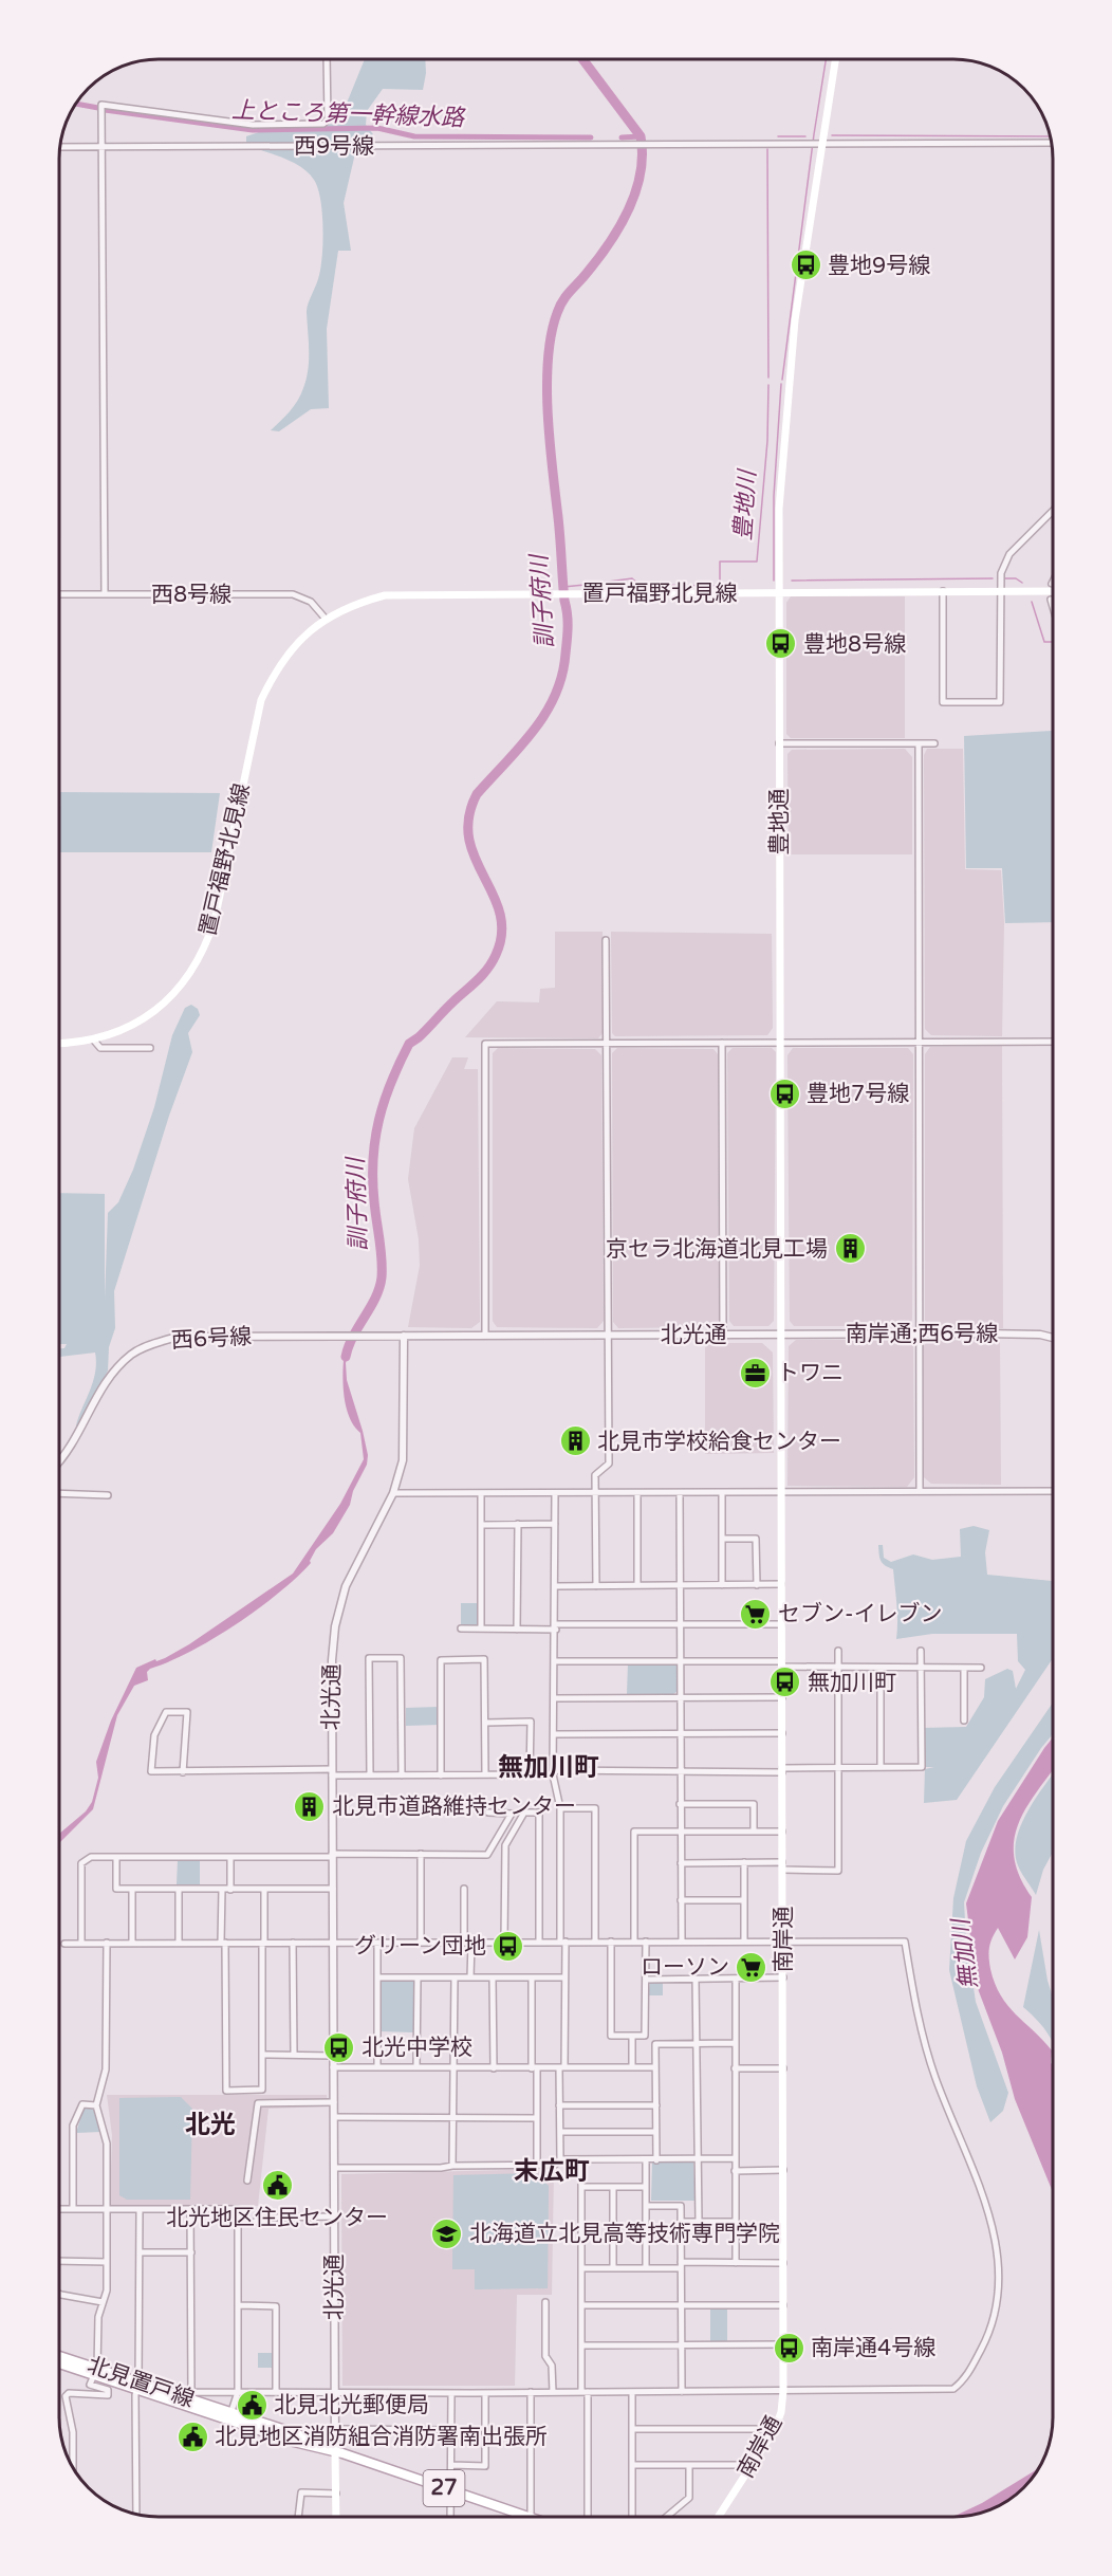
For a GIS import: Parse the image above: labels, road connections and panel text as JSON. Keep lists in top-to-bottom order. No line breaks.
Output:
{"streets":{"main road":["置戸福野北見線","豊地通","南岸通","北見置戸線","27"],"street":["西9号線","西8号線","南岸通;西6号線","北光通","西6号線"]},"crossings":[["置戸福野北見線","西8号線"],["置戸福野北見線","豊地通"],["豊地通","南岸通;西6号線"],["豊地通","北光通"],["豊地通","南岸通"],["南岸通;西6号線","北光通"],["南岸通;西6号線","南岸通"],["北光通","西6号線"],["北光通","南岸通"],["北光通","北見置戸線"]],"districts":["無加川町","北光","末広町"],"water":["上ところ第一幹線水路","豊地川","訓子府川","無加川"],"places":{"bus stop":["豊地9号線","豊地8号線","豊地7号線","無加川町","グリーン団地","北光中学校","南岸通4号線"],"building":["京セラ北海道北見工場","北見市学校給食センター","北見市道路維持センター"],"office":["トワニ"],"supermarket":["セブン-イレブン","ローソン"],"public building":["北光地区住民センター","北見北光郵便局","北見地区消防組合消防署南出張所"],"school or university":["北海道立北見高等技術専門学院"]}}
